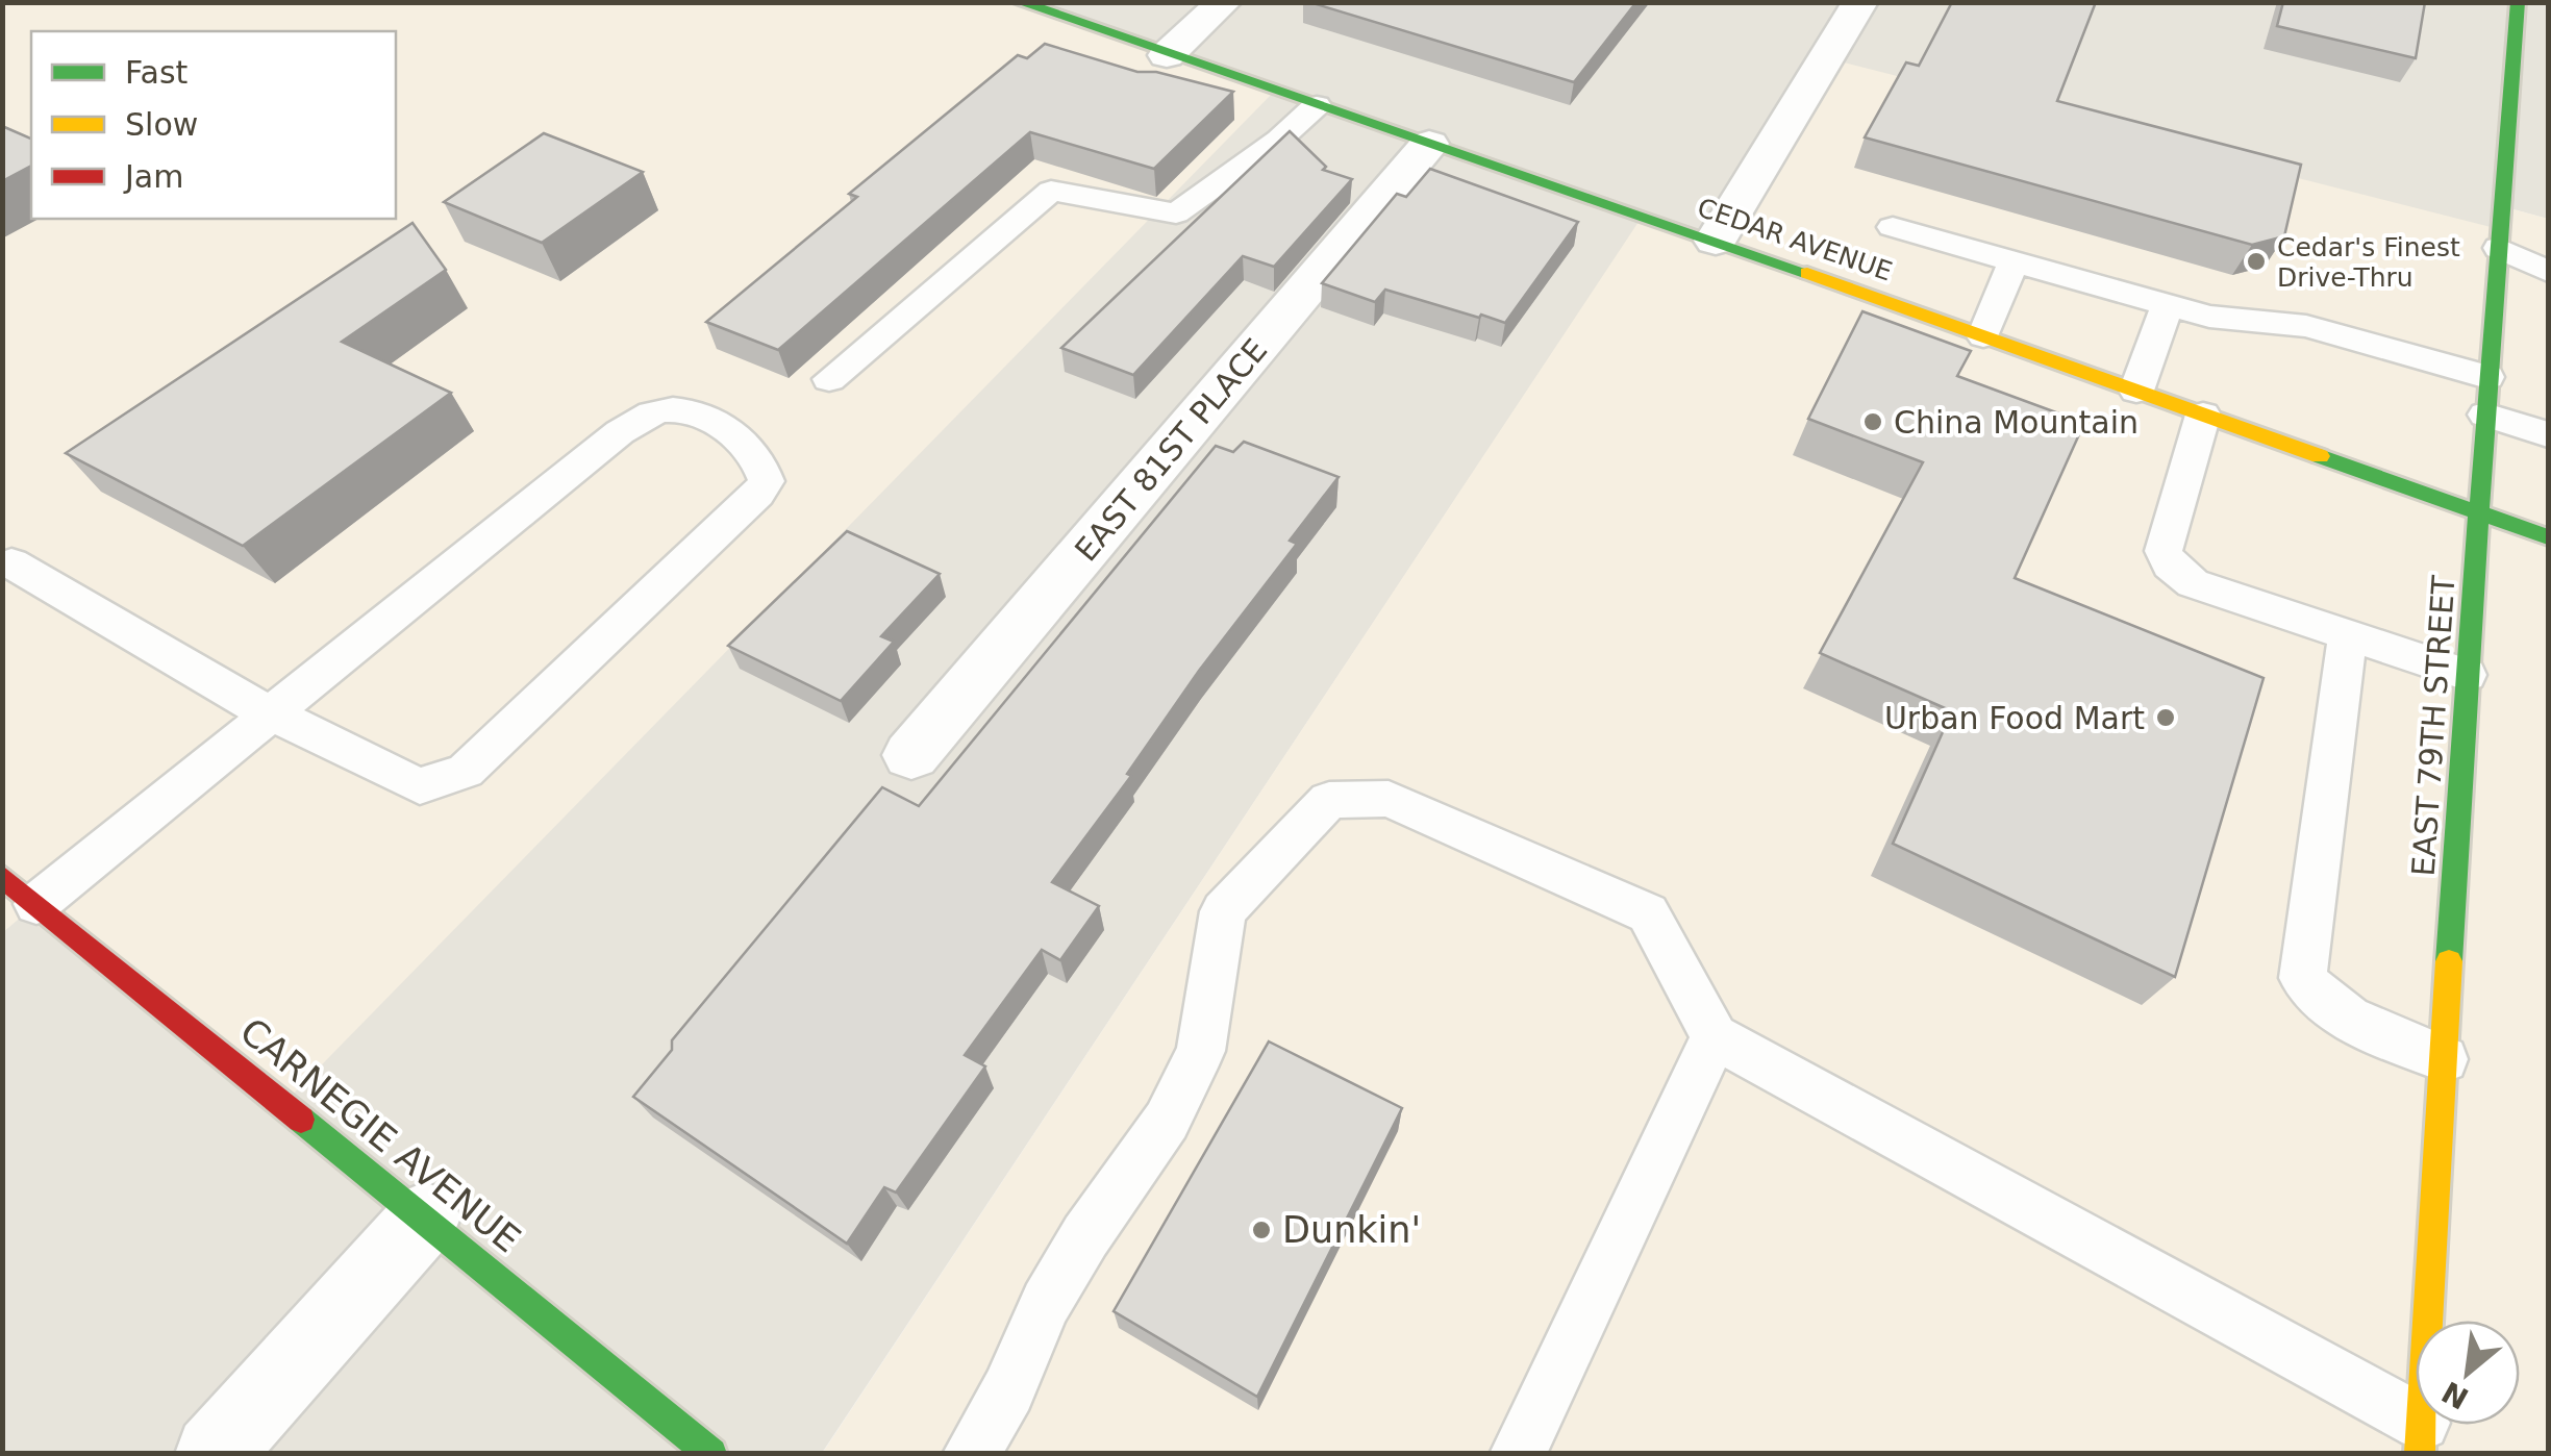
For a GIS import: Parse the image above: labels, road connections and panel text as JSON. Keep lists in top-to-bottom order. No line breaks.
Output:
{"streets":{"main road":["CEDAR AVENUE","EAST 79TH STREET","CARNEGIE AVENUE"],"street":["EAST 81ST PLACE"]},"crossings":[["CEDAR AVENUE","EAST 81ST PLACE"],["CEDAR AVENUE","EAST 79TH STREET"]],"places":["Cedar's Finest Drive-Thru","China Mountain","Urban Food Mart","Dunkin'"],"legend":["Fast","Slow","Jam"],"north":"bottom left"}
